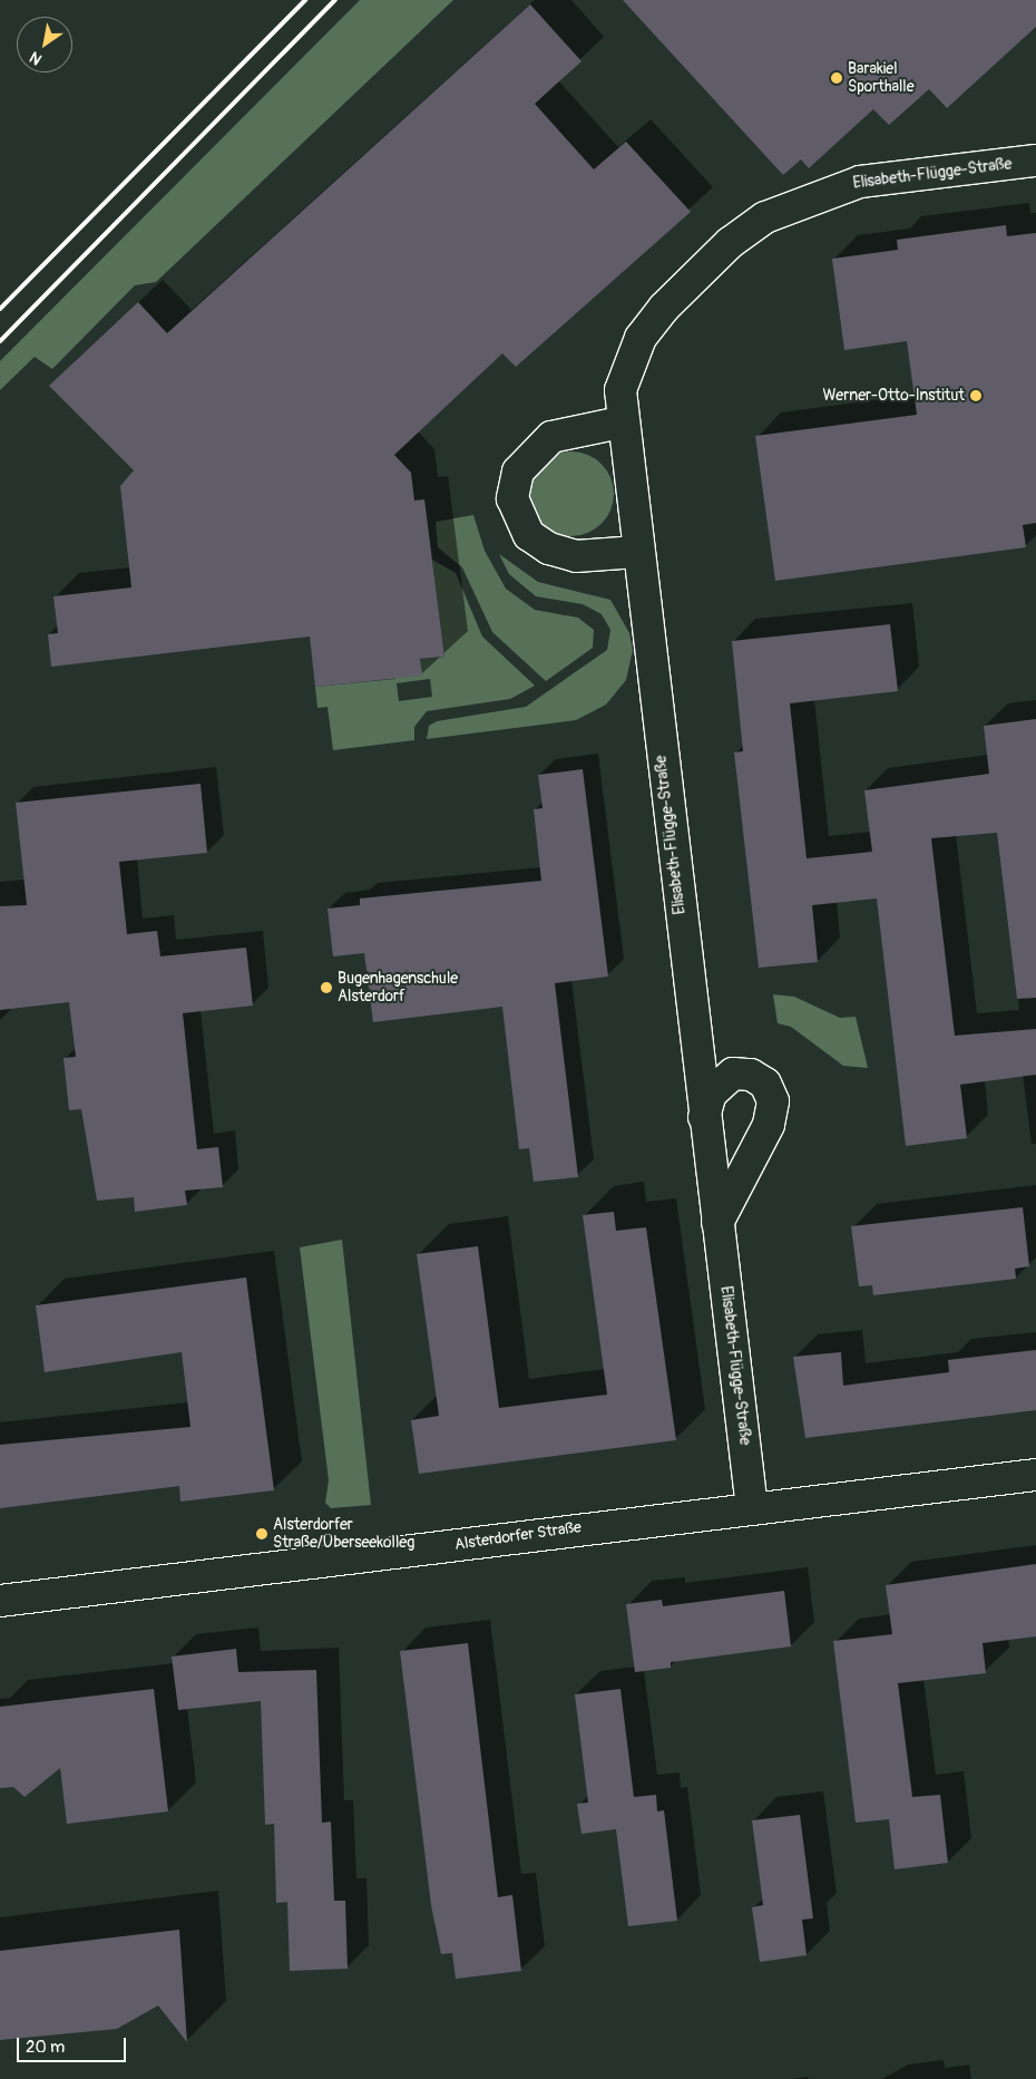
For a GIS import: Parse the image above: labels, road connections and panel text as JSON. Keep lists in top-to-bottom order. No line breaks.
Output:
{"streets":{"street":["Elisabeth-Flügge-Straße","Alsterdorfer Straße"]},"crossings":[["Elisabeth-Flügge-Straße","Alsterdorfer Straße"]],"places":["Barakiel Sporthalle","Werner-Otto-Institut","Bugenhagenschule Alsterdorf","Alsterdorfer Straße/Überseekolleg"],"scale_bar":"20 m","north":"bottom left"}
